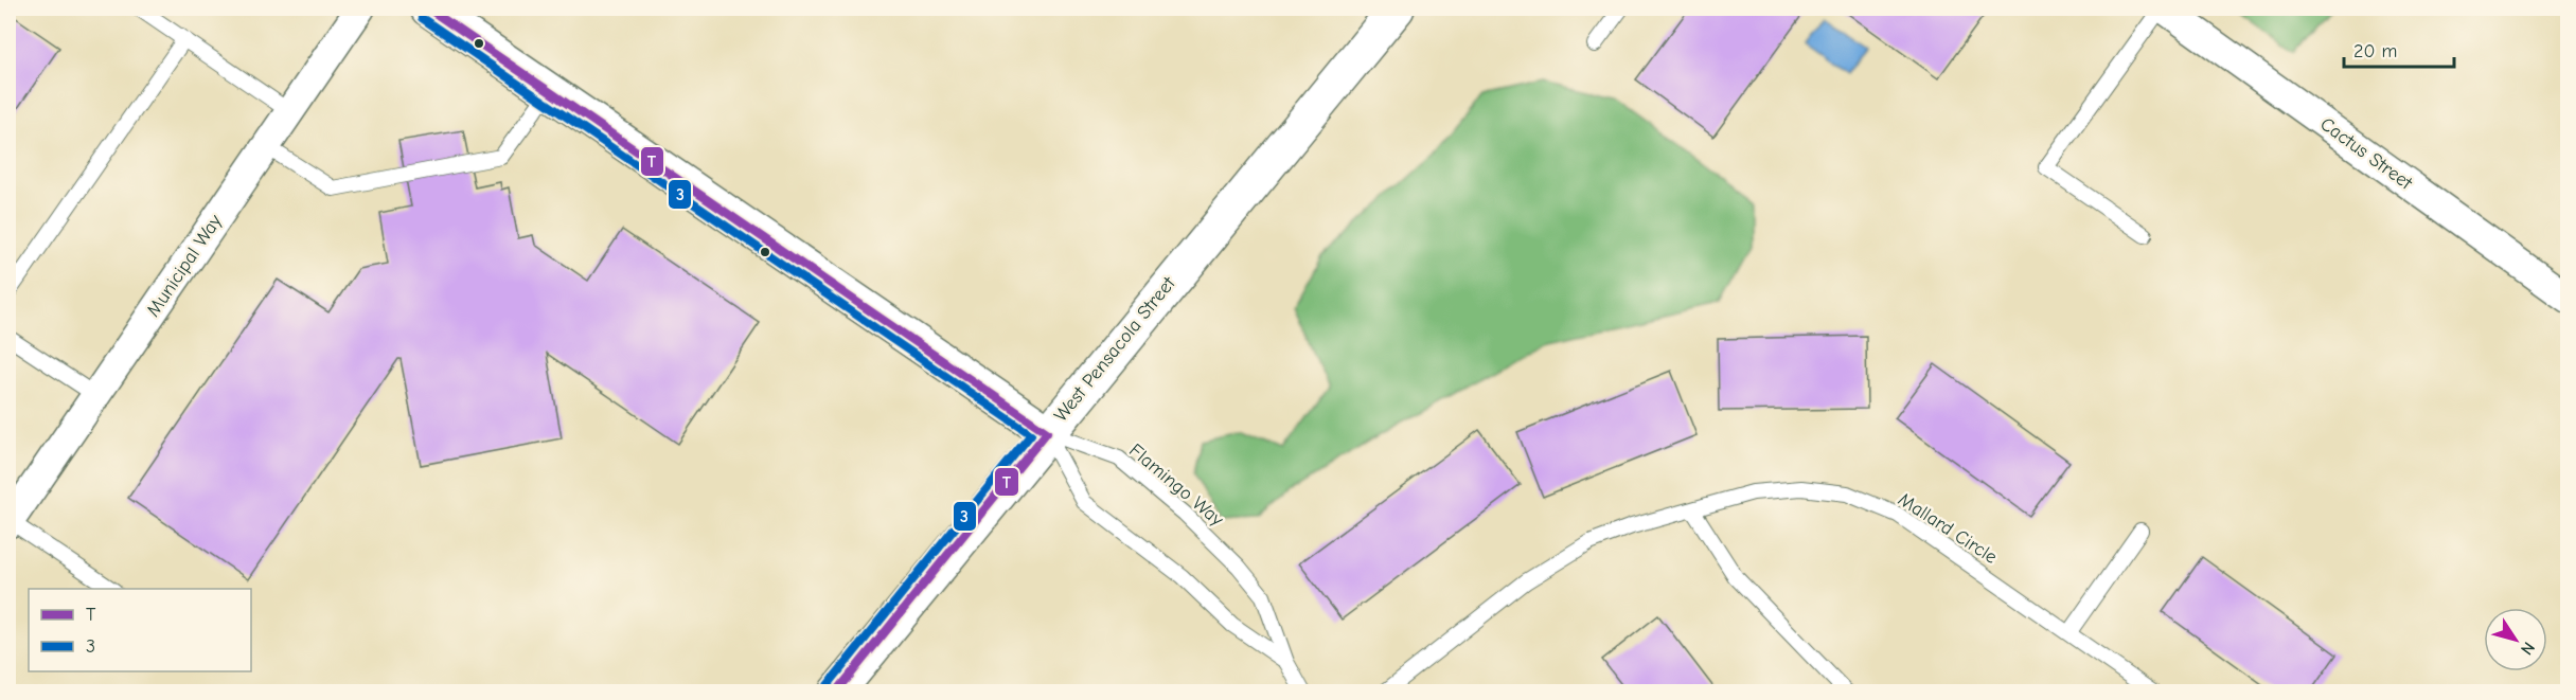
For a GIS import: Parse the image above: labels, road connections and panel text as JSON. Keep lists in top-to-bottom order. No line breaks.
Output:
{"streets":{"main road":["West Pensacola Street"],"street":["Cactus Street","Municipal Way"],"lane":["Flamingo Way","Mallard Circle"]},"crossings":[["West Pensacola Street","Flamingo Way"]],"lines":["transit line T","transit line 3"],"legend":["T","3"],"scale_bar":"20 m","north":"bottom right"}
